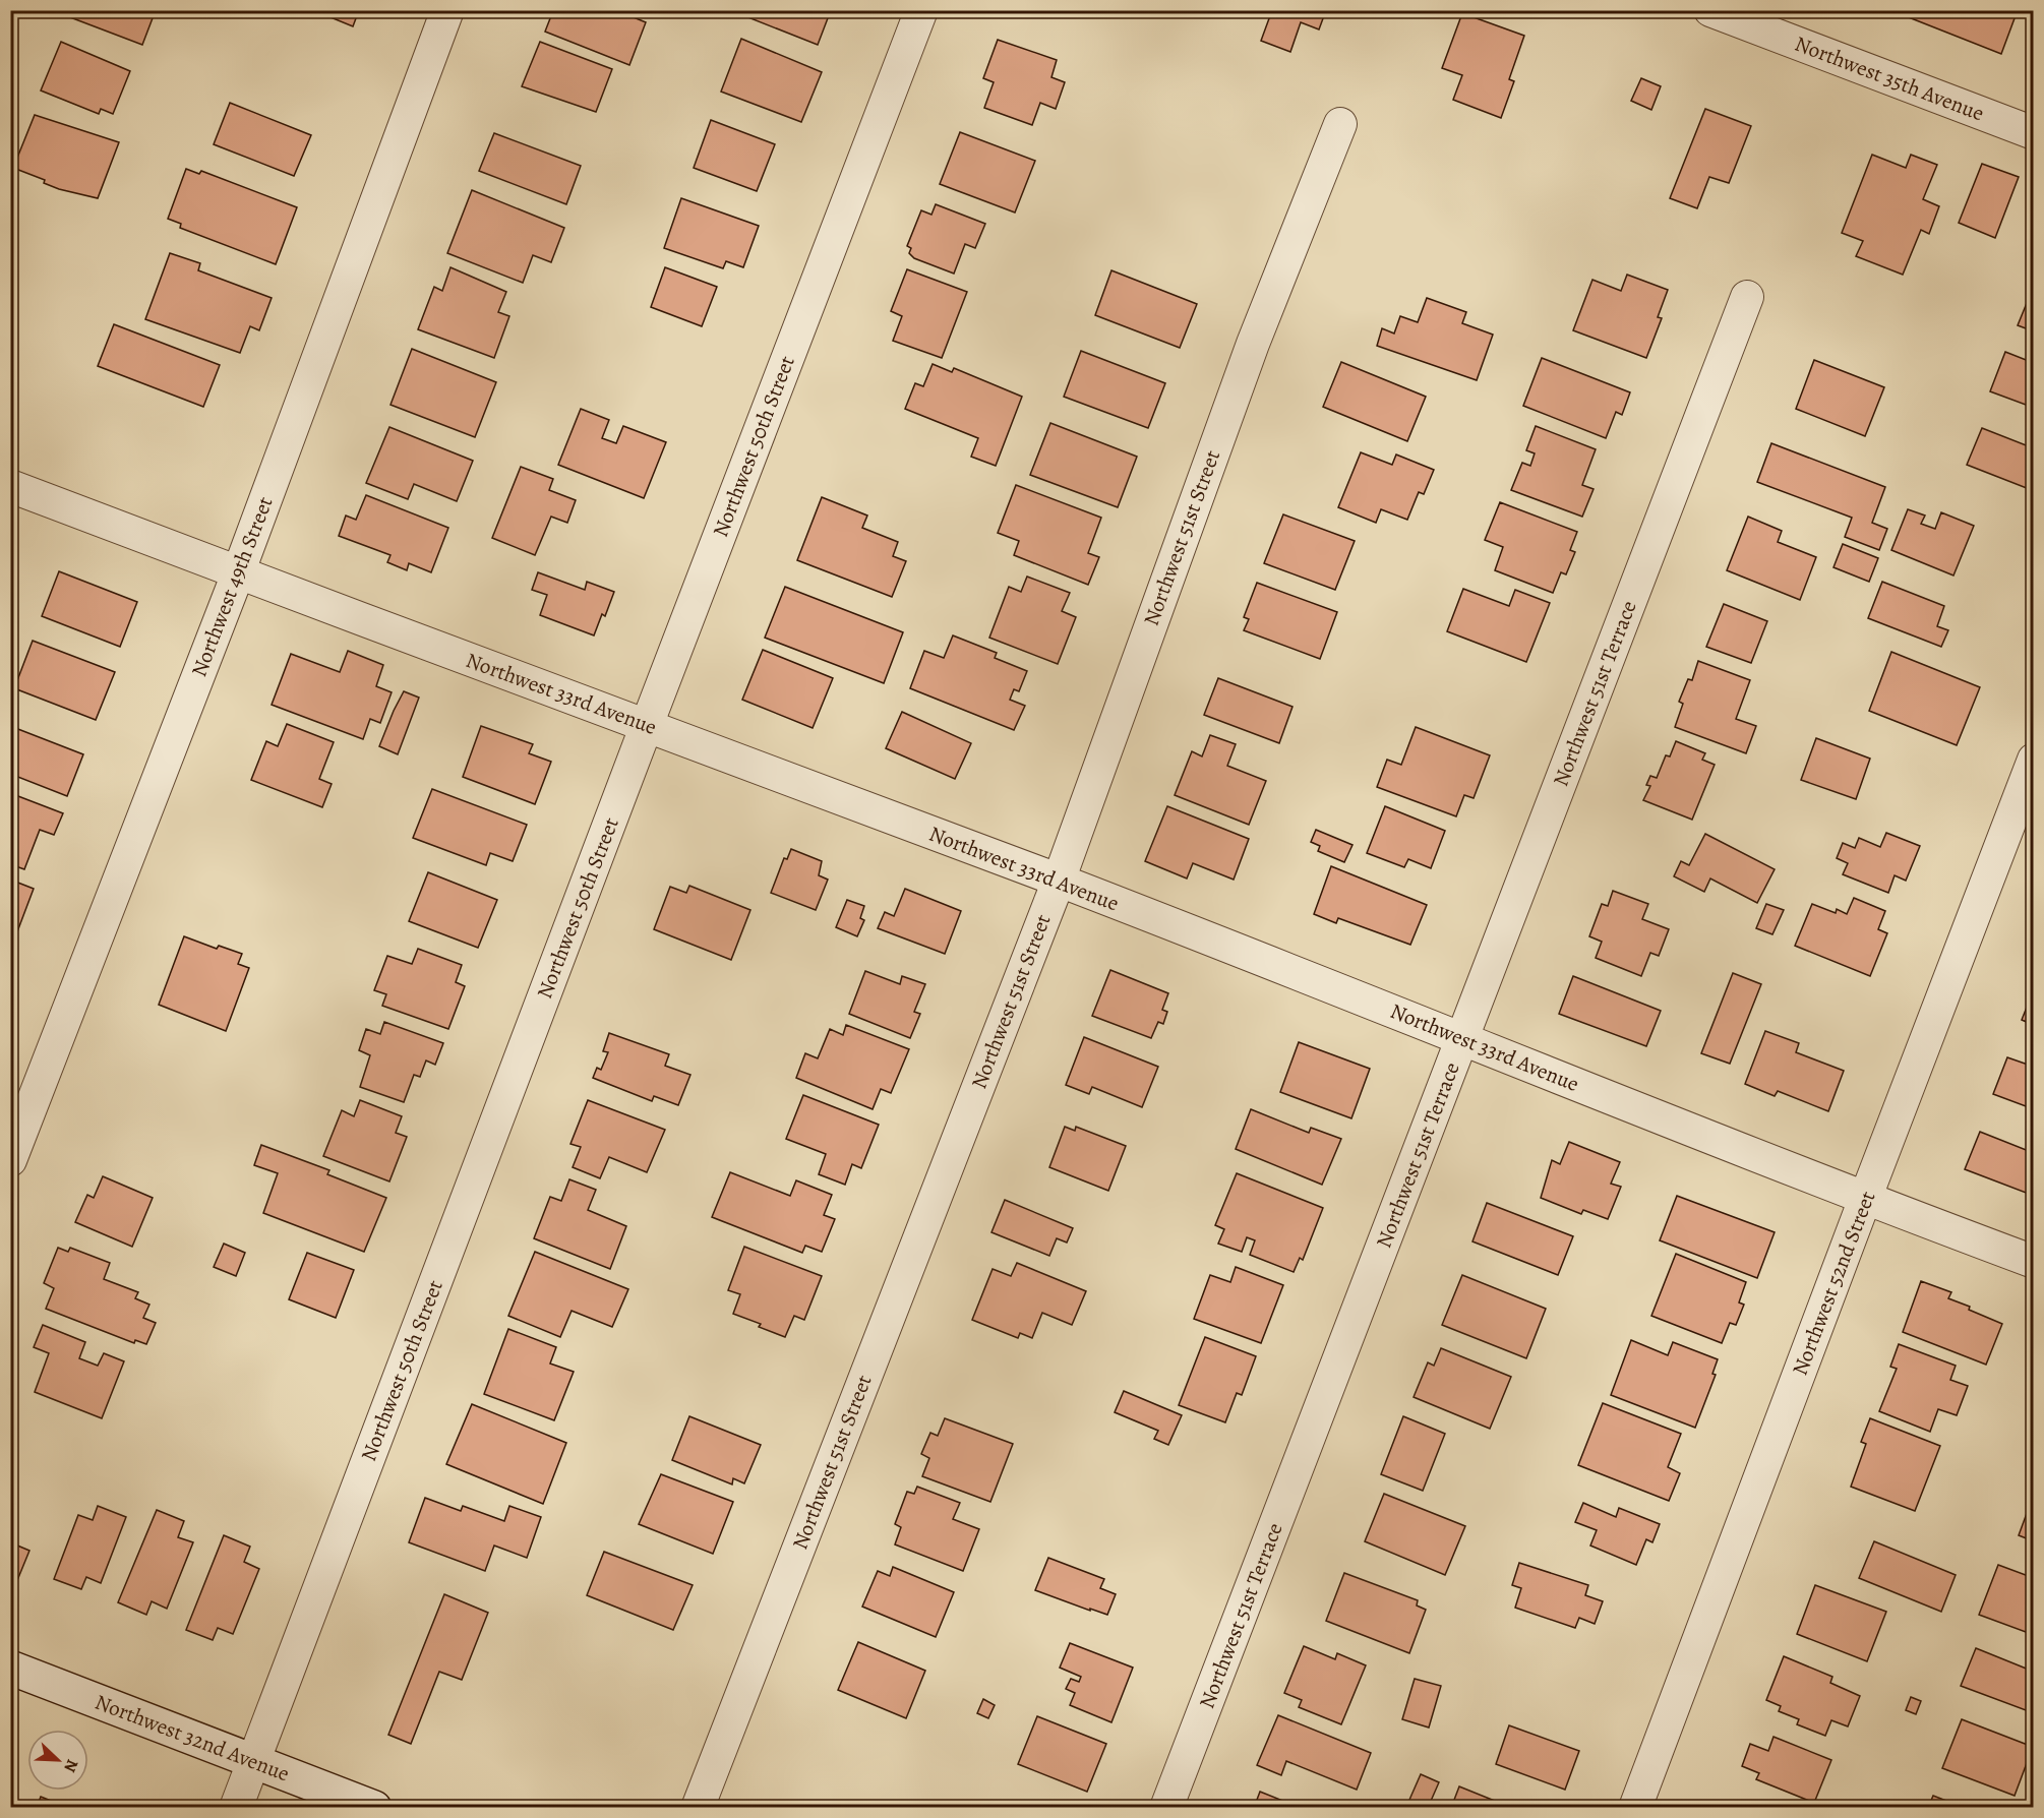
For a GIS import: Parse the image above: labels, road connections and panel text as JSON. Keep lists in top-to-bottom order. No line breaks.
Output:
{"streets":{"main road":["Northwest 32nd Avenue"],"street":["Northwest 35th Avenue","Northwest 50th Street","Northwest 51st Street","Northwest 49th Street","Northwest 33rd Avenue","Northwest 51st Terrace","Northwest 52nd Street"]},"crossings":[["Northwest 50th Street","Northwest 33rd Avenue"],["Northwest 50th Street","Northwest 32nd Avenue"],["Northwest 51st Street","Northwest 33rd Avenue"],["Northwest 49th Street","Northwest 33rd Avenue"],["Northwest 33rd Avenue","Northwest 51st Terrace"],["Northwest 33rd Avenue","Northwest 52nd Street"]],"north":"bottom right"}
